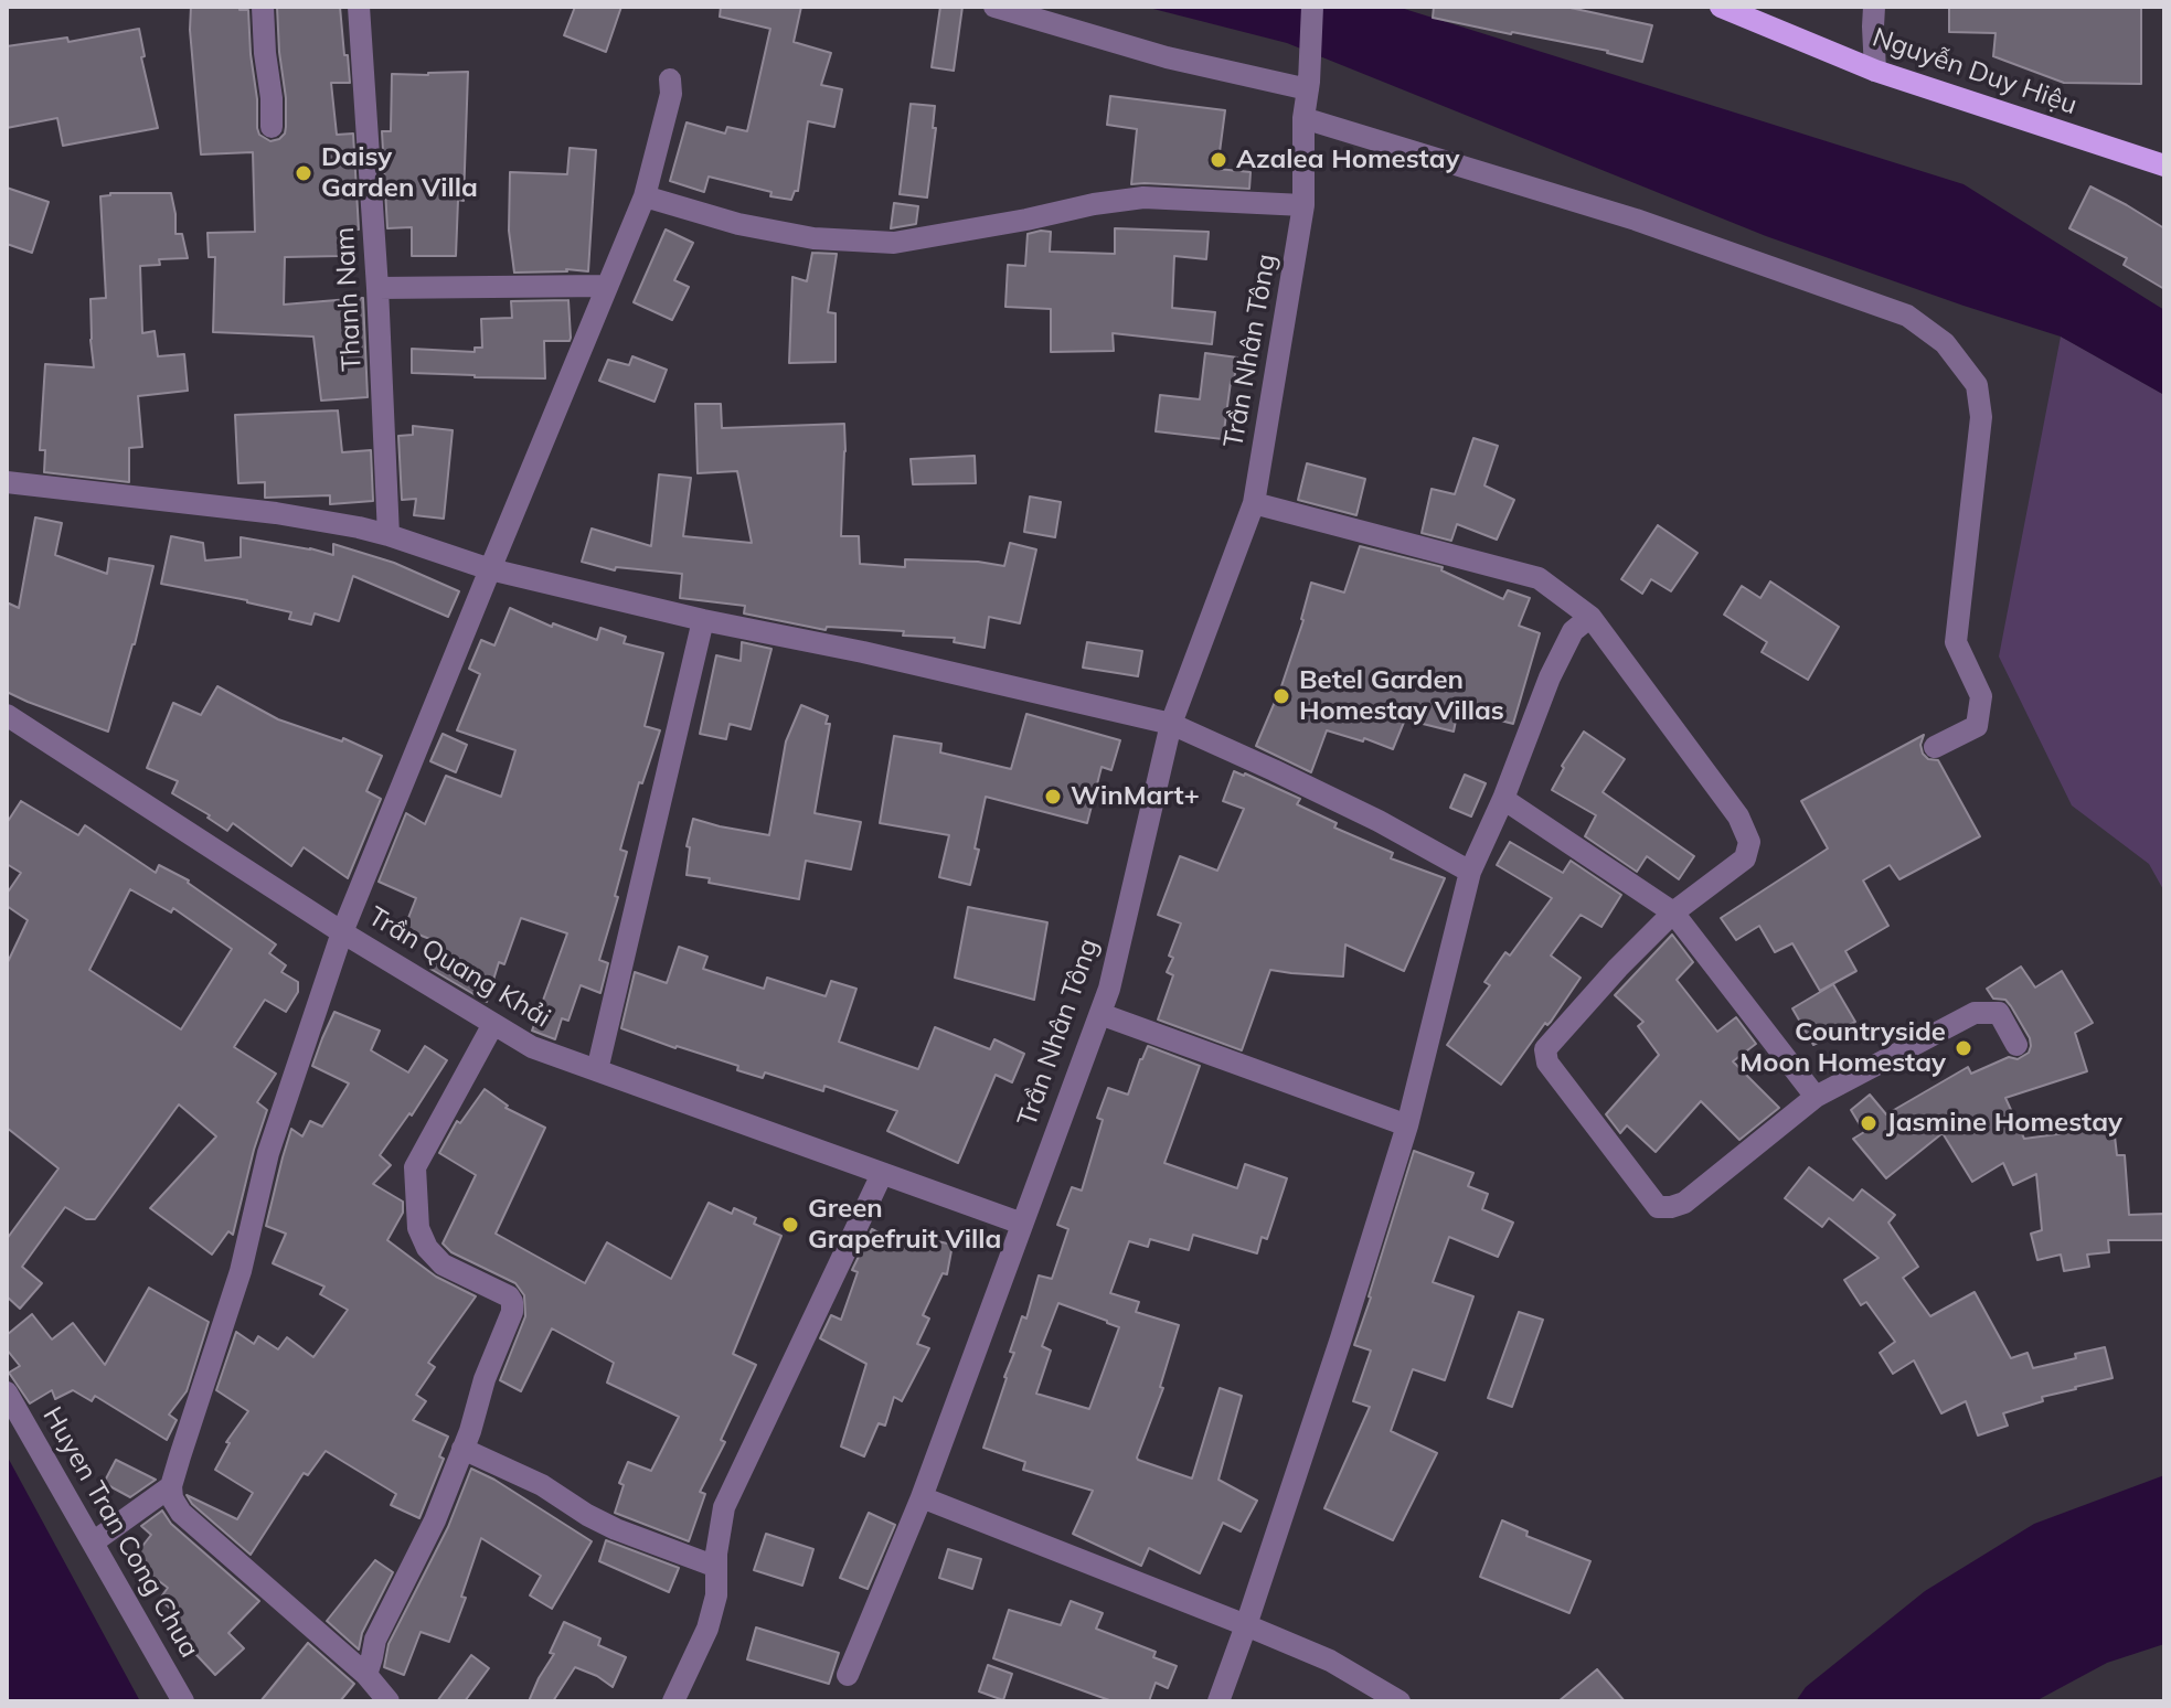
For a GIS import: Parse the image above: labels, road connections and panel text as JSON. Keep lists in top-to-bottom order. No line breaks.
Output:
{"streets":{"main road":["Nguyễn Duy Hiệu"],"street":["Thanh Nam","Trần Nhân Tông","Trần Quang Khải","Huyen Tran Cong Chua"]},"crossings":[["Trần Nhân Tông","Trần Quang Khải"]],"places":["Azalea Homestay","Daisy Garden Villa","Betel Garden Homestay Villas","WinMart+","Countryside Moon Homestay","Jasmine Homestay","Green Grapefruit Villa"]}
